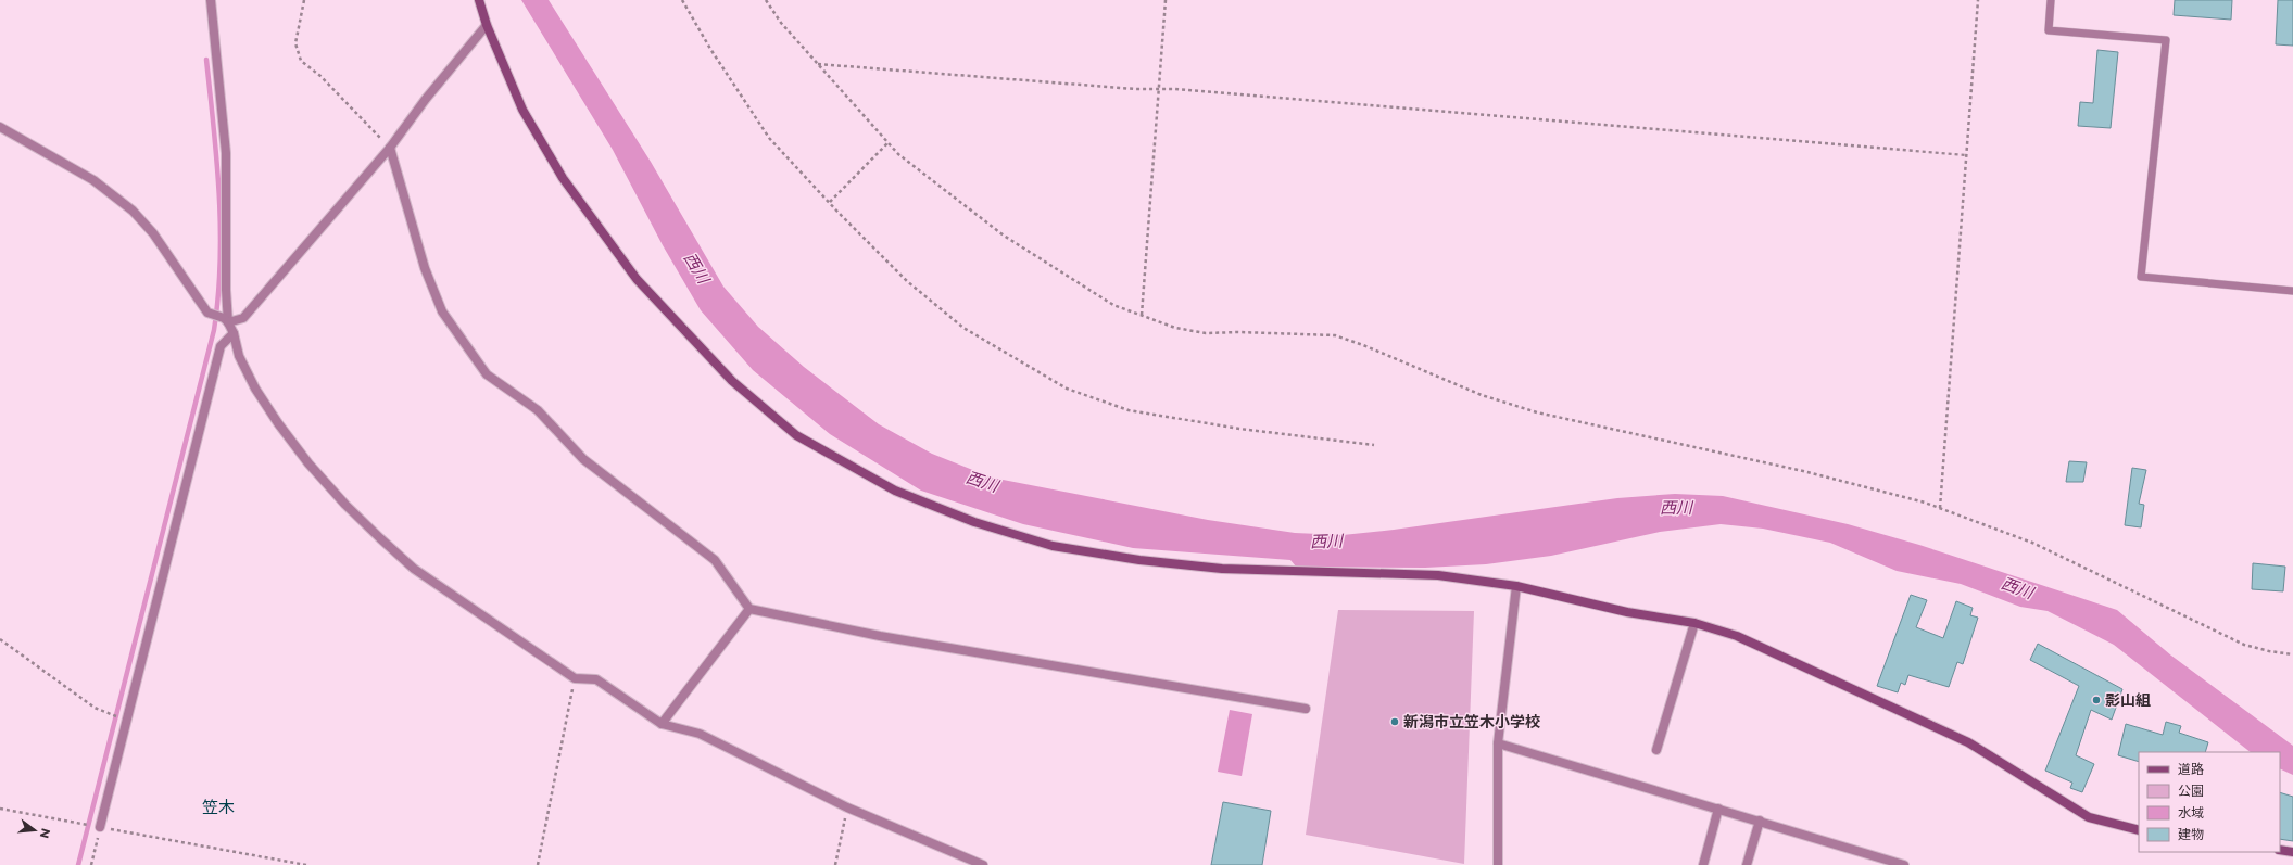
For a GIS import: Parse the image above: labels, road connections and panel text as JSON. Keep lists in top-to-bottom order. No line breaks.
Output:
{"districts":["笠木"],"water":["西川"],"places":["影山組","新潟市立笠木小学校"],"legend":["道路","公園","水域","建物"],"north":"right"}
